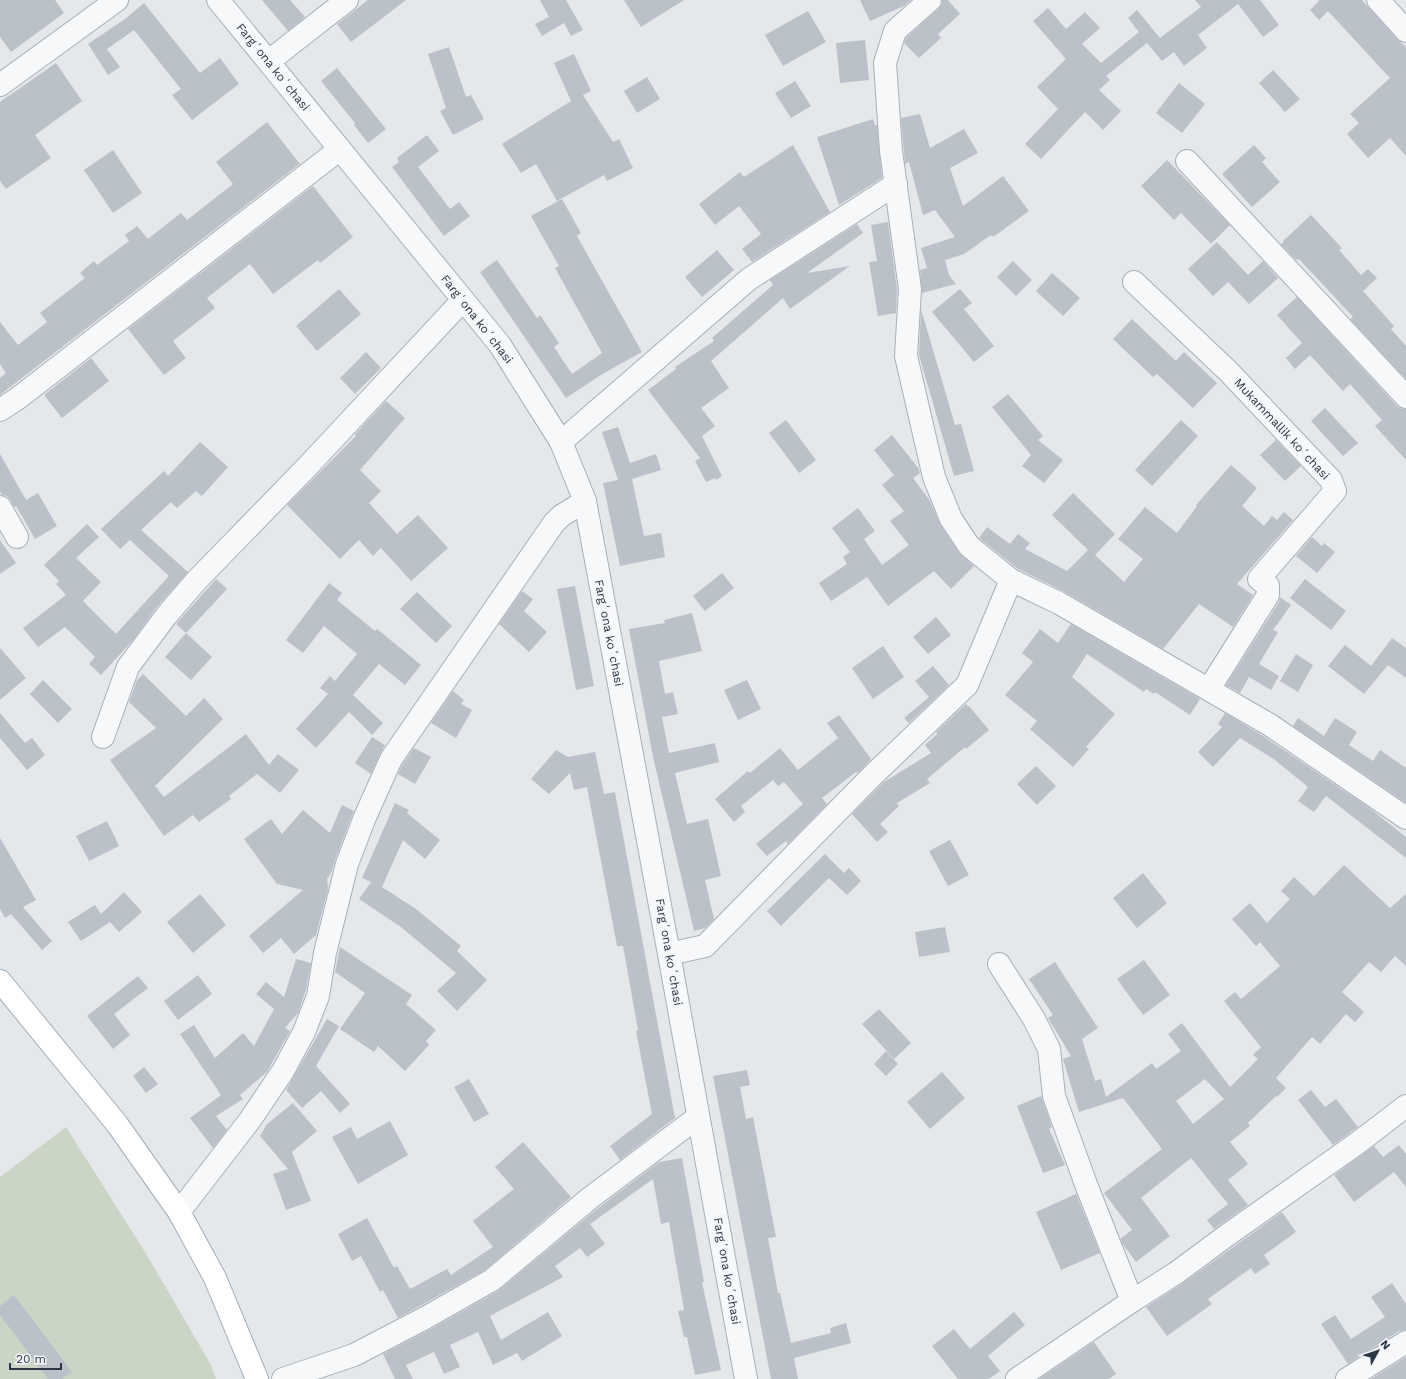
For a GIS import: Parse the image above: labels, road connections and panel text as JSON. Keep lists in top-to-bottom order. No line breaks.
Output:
{"streets":{"street":["Fargʻona koʻchasi","Mukammallik koʻchasi"]},"scale_bar":"20 m","north":"top right"}
